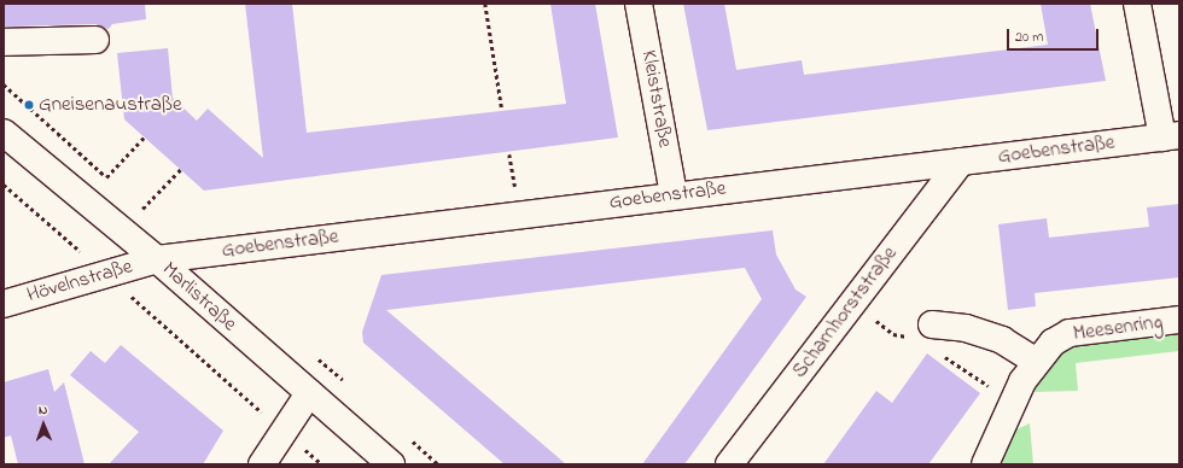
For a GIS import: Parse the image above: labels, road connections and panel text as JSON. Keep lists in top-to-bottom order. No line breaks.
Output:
{"streets":{"street":["Kleiststraße","Goebenstraße","Hövelnstraße","Marlistraße","Scharnhorststraße","Meesenring"]},"crossings":[["Kleiststraße","Goebenstraße"],["Goebenstraße","Hövelnstraße"],["Goebenstraße","Marlistraße"],["Goebenstraße","Scharnhorststraße"],["Hövelnstraße","Marlistraße"]],"places":["Gneisenaustraße"],"scale_bar":"20 m","north":"top"}
